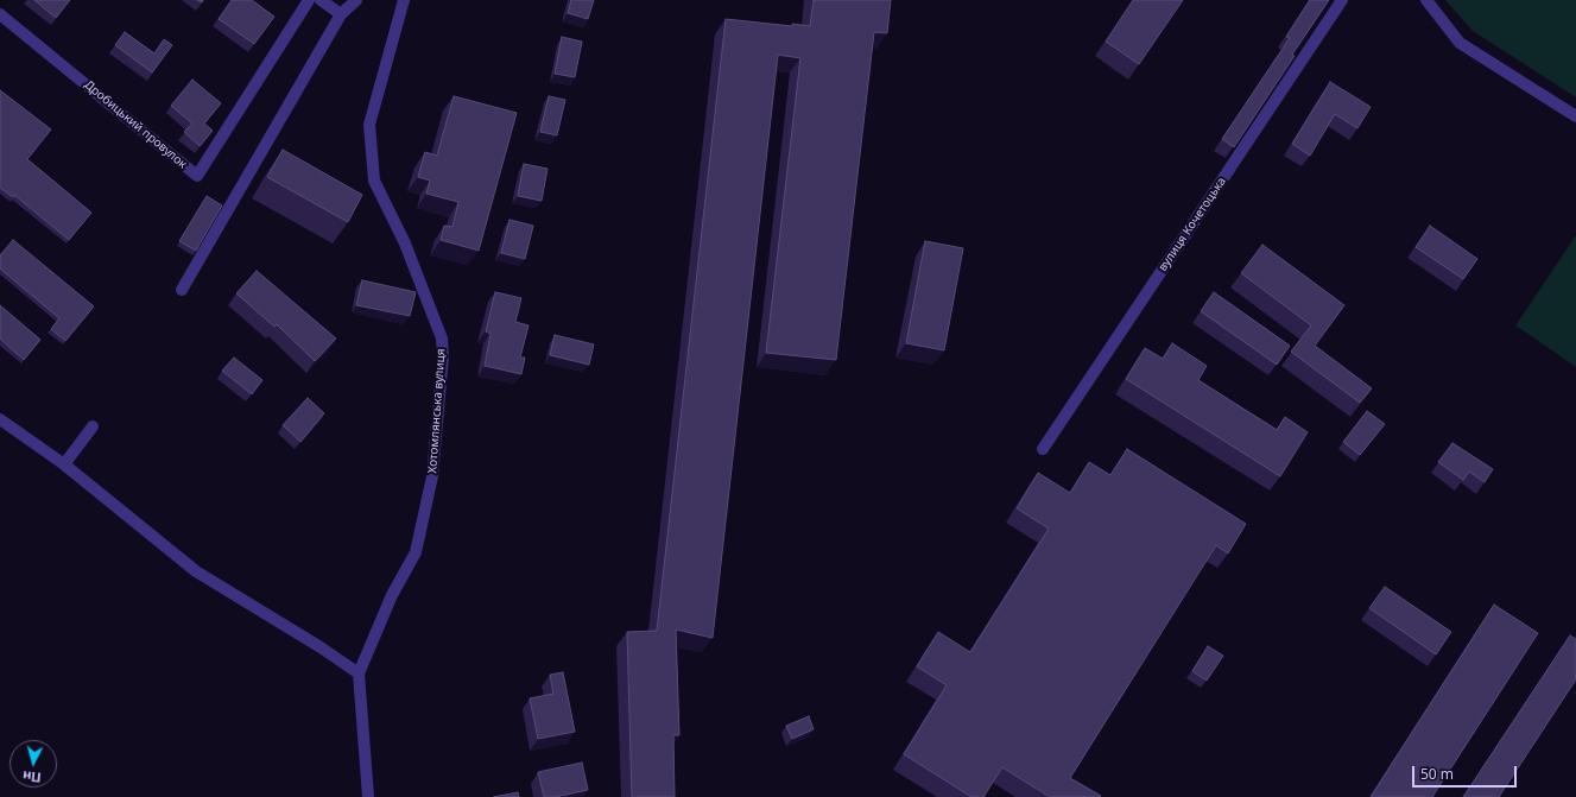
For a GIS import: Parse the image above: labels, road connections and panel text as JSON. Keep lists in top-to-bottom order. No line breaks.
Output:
{"streets":{"street":["Дробицький провулок","вулиця Кочетоцька","Хотомлянська вулиця"]},"scale_bar":"50 m","north":"bottom"}
